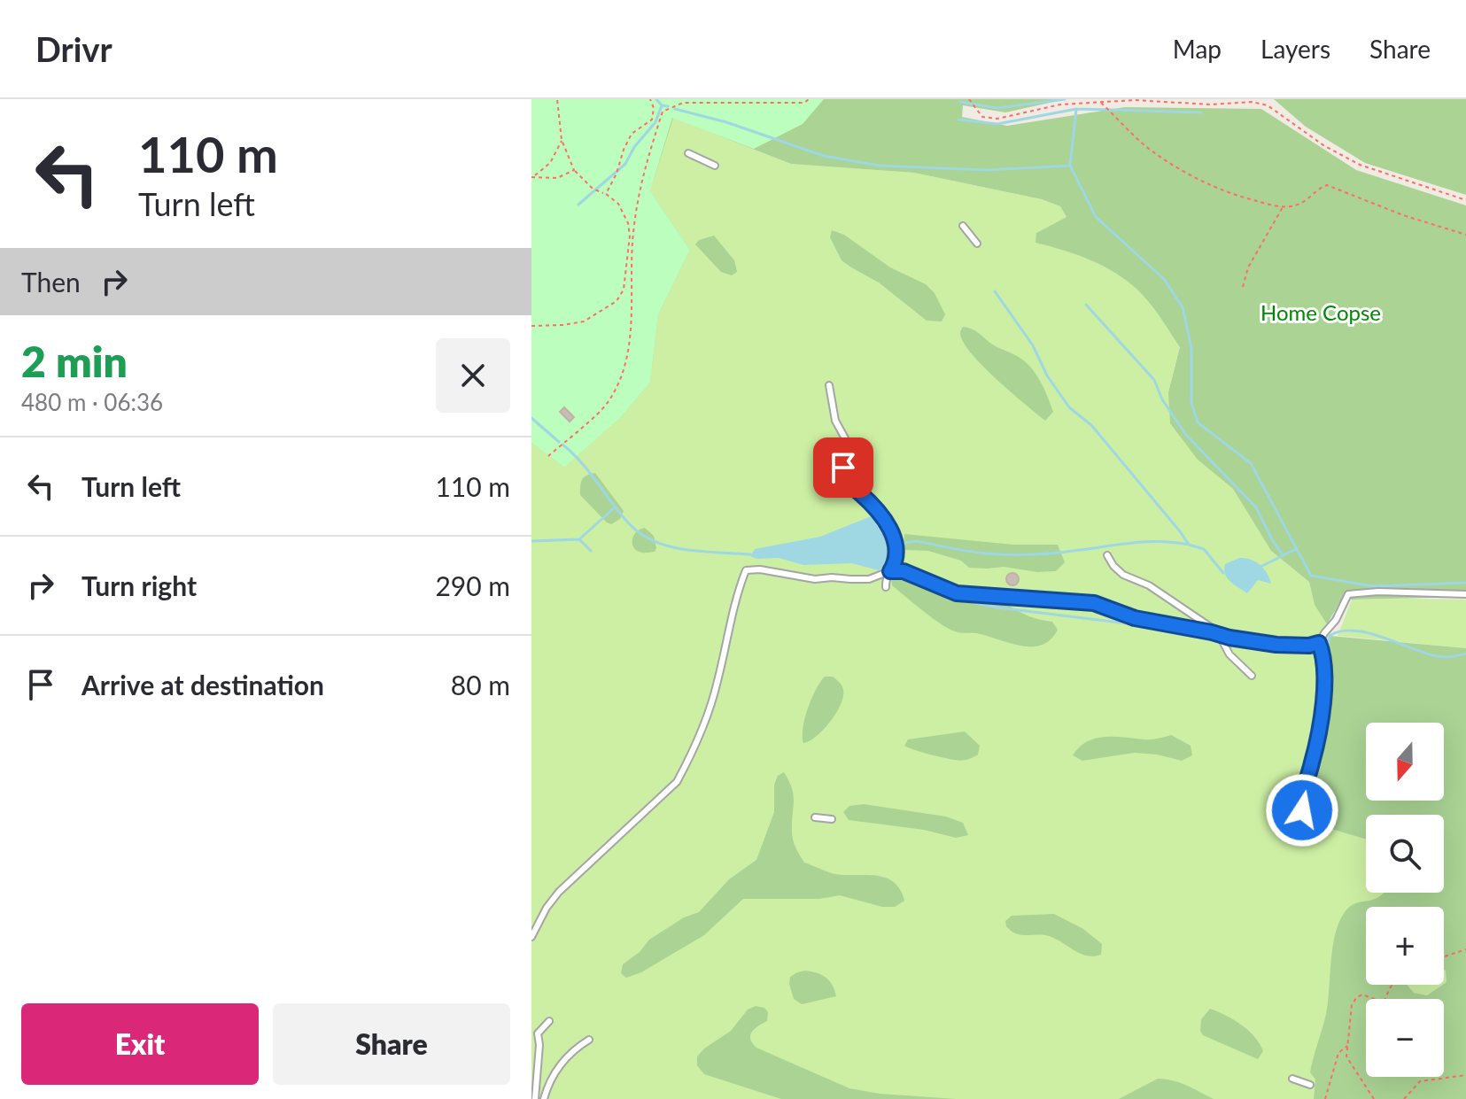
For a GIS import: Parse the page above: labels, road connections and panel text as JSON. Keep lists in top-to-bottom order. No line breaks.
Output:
{"parks":["Home Copse"],"north":"bottom","page":{"header":"Drivr","nav":["Map","Layers","Share"],"turn":["110 m","Turn left"],"then":"Then","heading":["2 min","480 m · 06:36"],"list":[{"name":"Turn left","value":"110 m"},{"name":"Turn right","value":"290 m"},{"name":"Arrive at destination","value":"80 m"}],"map_buttons":["+","−"],"buttons":["Exit","Share"]}}
